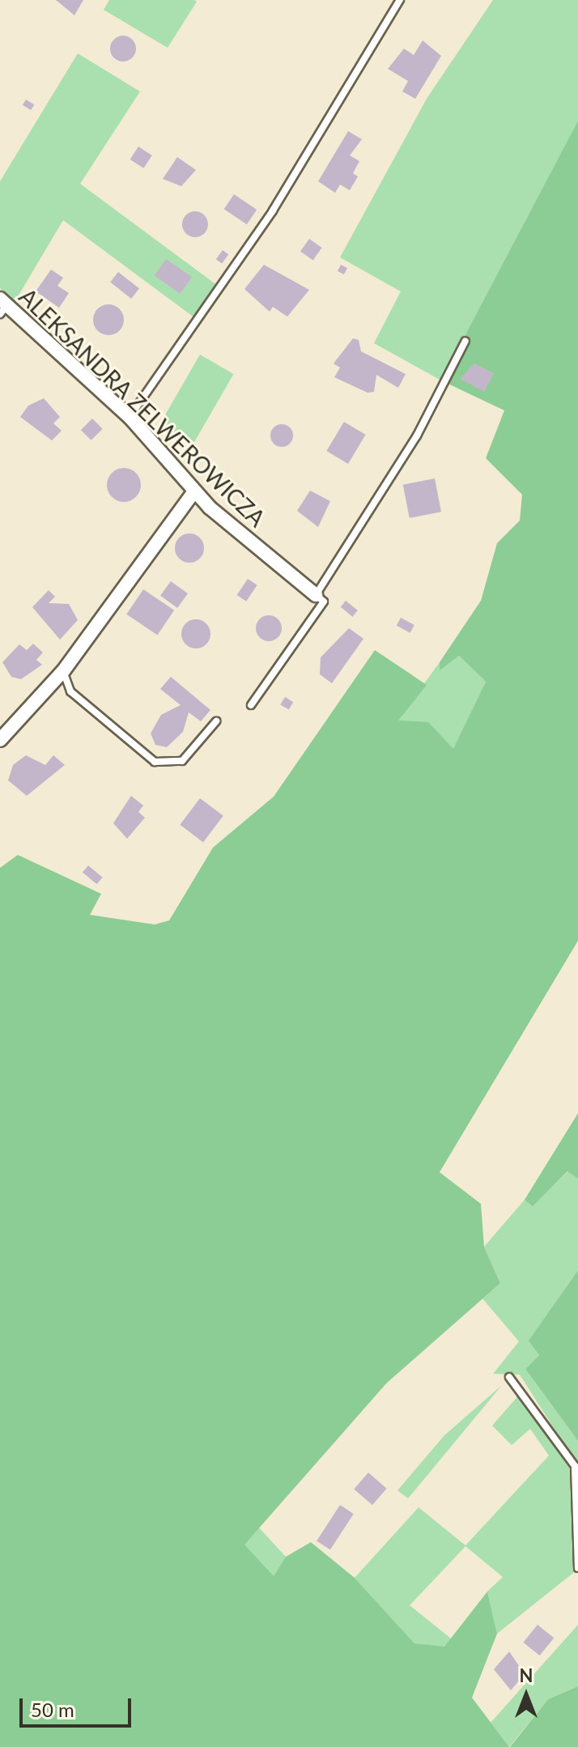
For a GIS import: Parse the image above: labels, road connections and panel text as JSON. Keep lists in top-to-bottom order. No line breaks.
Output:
{"streets":{"street":["ALEKSANDRA ZELWEROWICZA"]},"scale_bar":"50 m","north":"top"}
